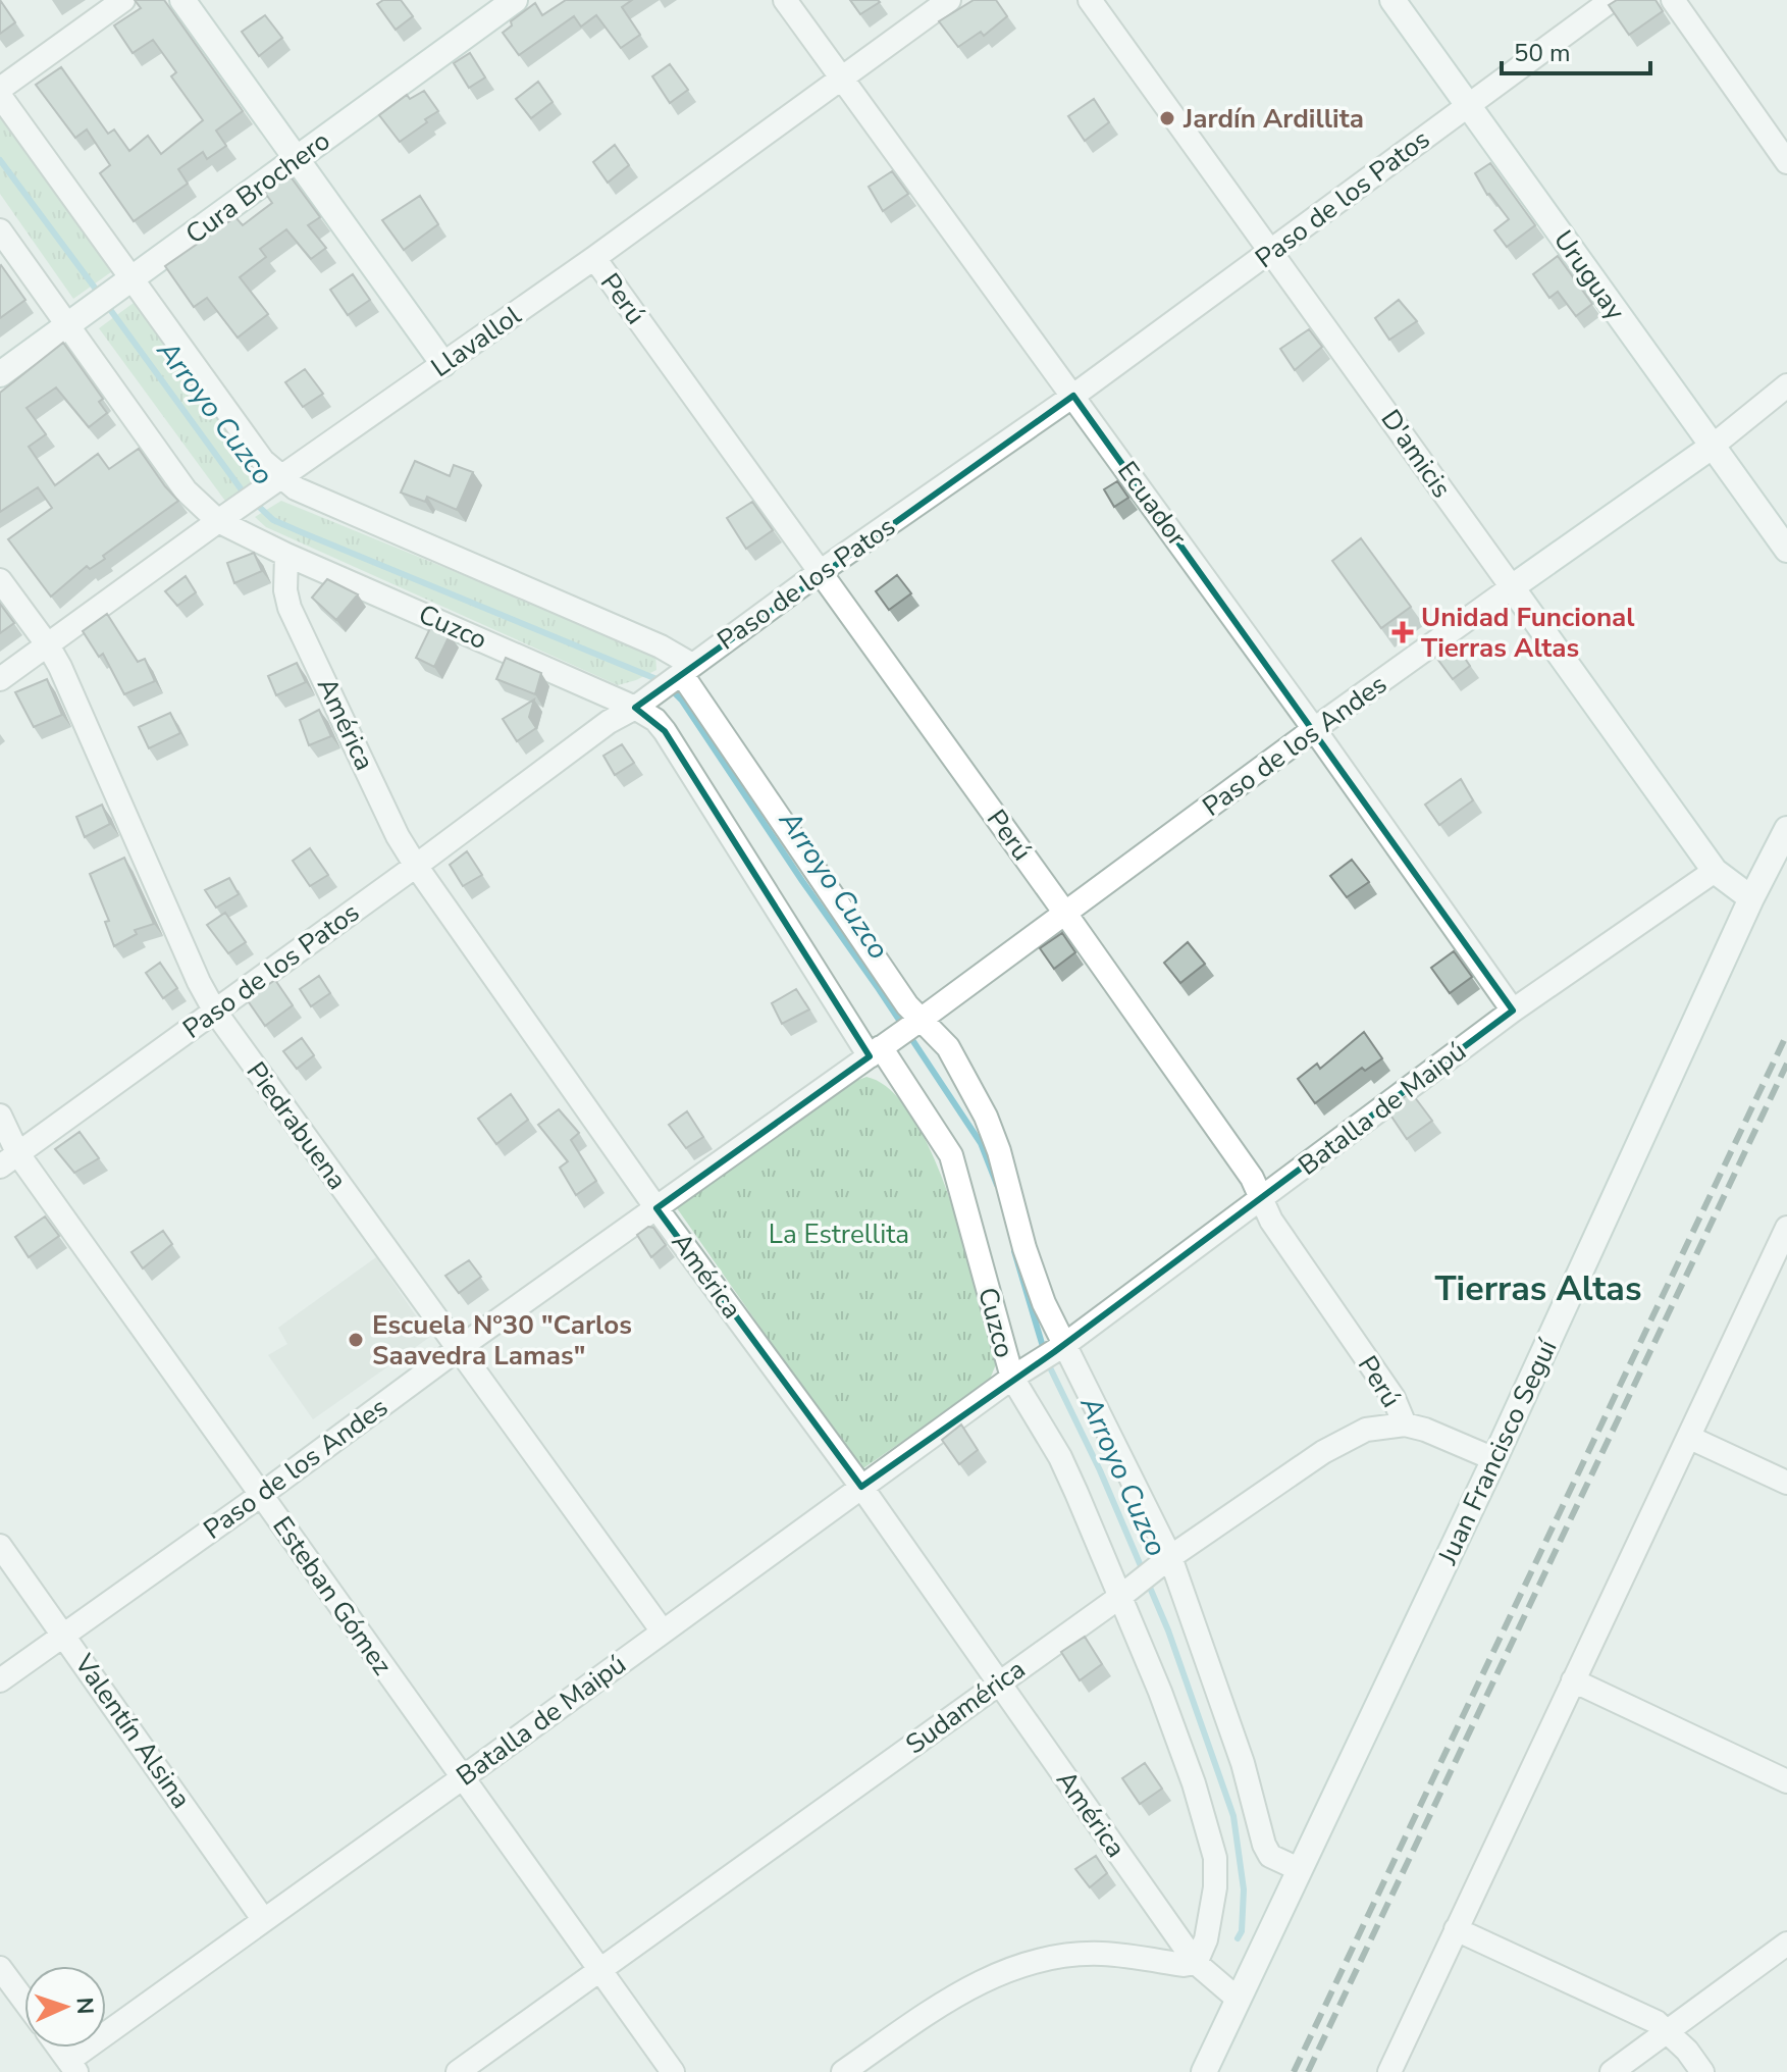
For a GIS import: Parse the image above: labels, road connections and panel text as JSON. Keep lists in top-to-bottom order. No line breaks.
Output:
{"streets":{"street":["Cura Brochero","Paso de los Patos","Uruguay","Perú","Llavallol","D'amicis","Ecuador","Cuzco","América","Paso de los Andes","Batalla de Maipú","Piedrabuena","Juan Francisco Seguí","Esteban Gómez","Sudamérica","Valentín Alsina"]},"crossings":[["Cura Brochero","Cuzco"],["Paso de los Patos","Uruguay"],["Paso de los Patos","Perú"],["Paso de los Patos","D'amicis"],["Paso de los Patos","Ecuador"],["Paso de los Patos","Cuzco"],["Paso de los Patos","América"],["Paso de los Patos","Piedrabuena"],["Paso de los Patos","Esteban Gómez"],["Uruguay","Paso de los Andes"],["Perú","Llavallol"],["Perú","Paso de los Andes"],["Perú","Batalla de Maipú"],["Perú","Sudamérica"],["Llavallol","Ecuador"],["Llavallol","Cuzco"],["Llavallol","Piedrabuena"],["D'amicis","Paso de los Andes"],["D'amicis","Batalla de Maipú"],["D'amicis","Juan Francisco Seguí"],["Ecuador","Paso de los Andes"],["Ecuador","Batalla de Maipú"],["Cuzco","América"],["Cuzco","Paso de los Andes"],["Cuzco","Batalla de Maipú"],["Cuzco","Sudamérica"],["América","Paso de los Andes"],["América","Batalla de Maipú"],["América","Juan Francisco Seguí"],["América","Sudamérica"],["Paso de los Andes","Piedrabuena"],["Paso de los Andes","Esteban Gómez"],["Paso de los Andes","Valentín Alsina"],["Batalla de Maipú","Piedrabuena"],["Batalla de Maipú","Esteban Gómez"],["Batalla de Maipú","Valentín Alsina"],["Juan Francisco Seguí","Sudamérica"],["Esteban Gómez","Sudamérica"]],"districts":["Tierras Altas"],"water":["Arroyo Cuzco"],"parks":["La Estrellita"],"places":{"other":["Jardín Ardillita","Escuela Nº30 \"Carlos Saavedra Lamas\""],"health":["Unidad Funcional Tierras Altas"]},"scale_bar":"50 m","north":"right"}
